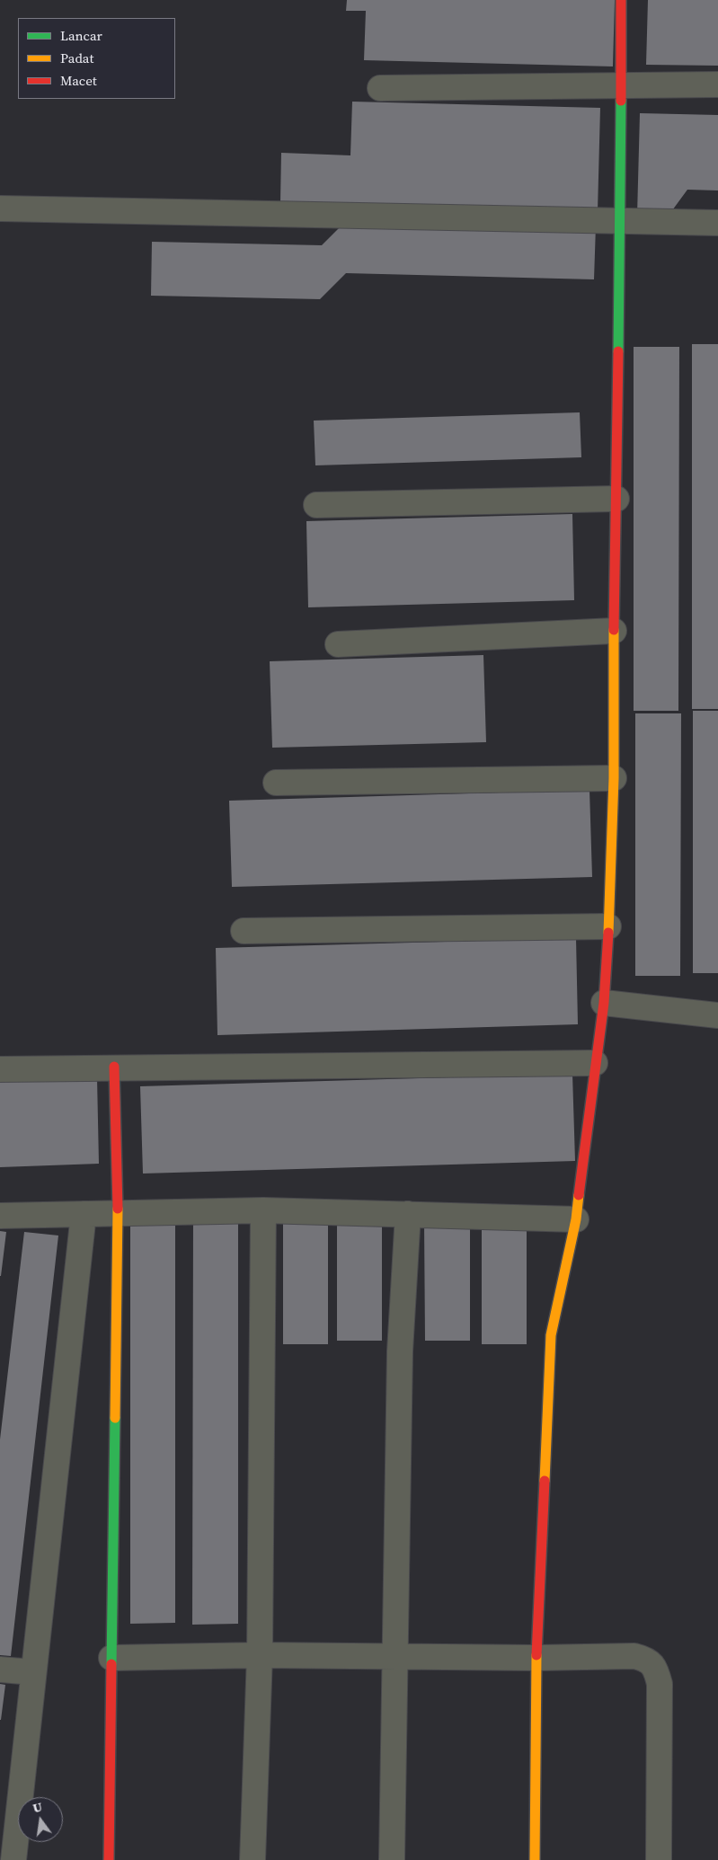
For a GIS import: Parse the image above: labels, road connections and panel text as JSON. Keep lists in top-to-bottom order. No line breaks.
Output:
{"legend":["Lancar","Padat","Macet"],"north":"top"}
